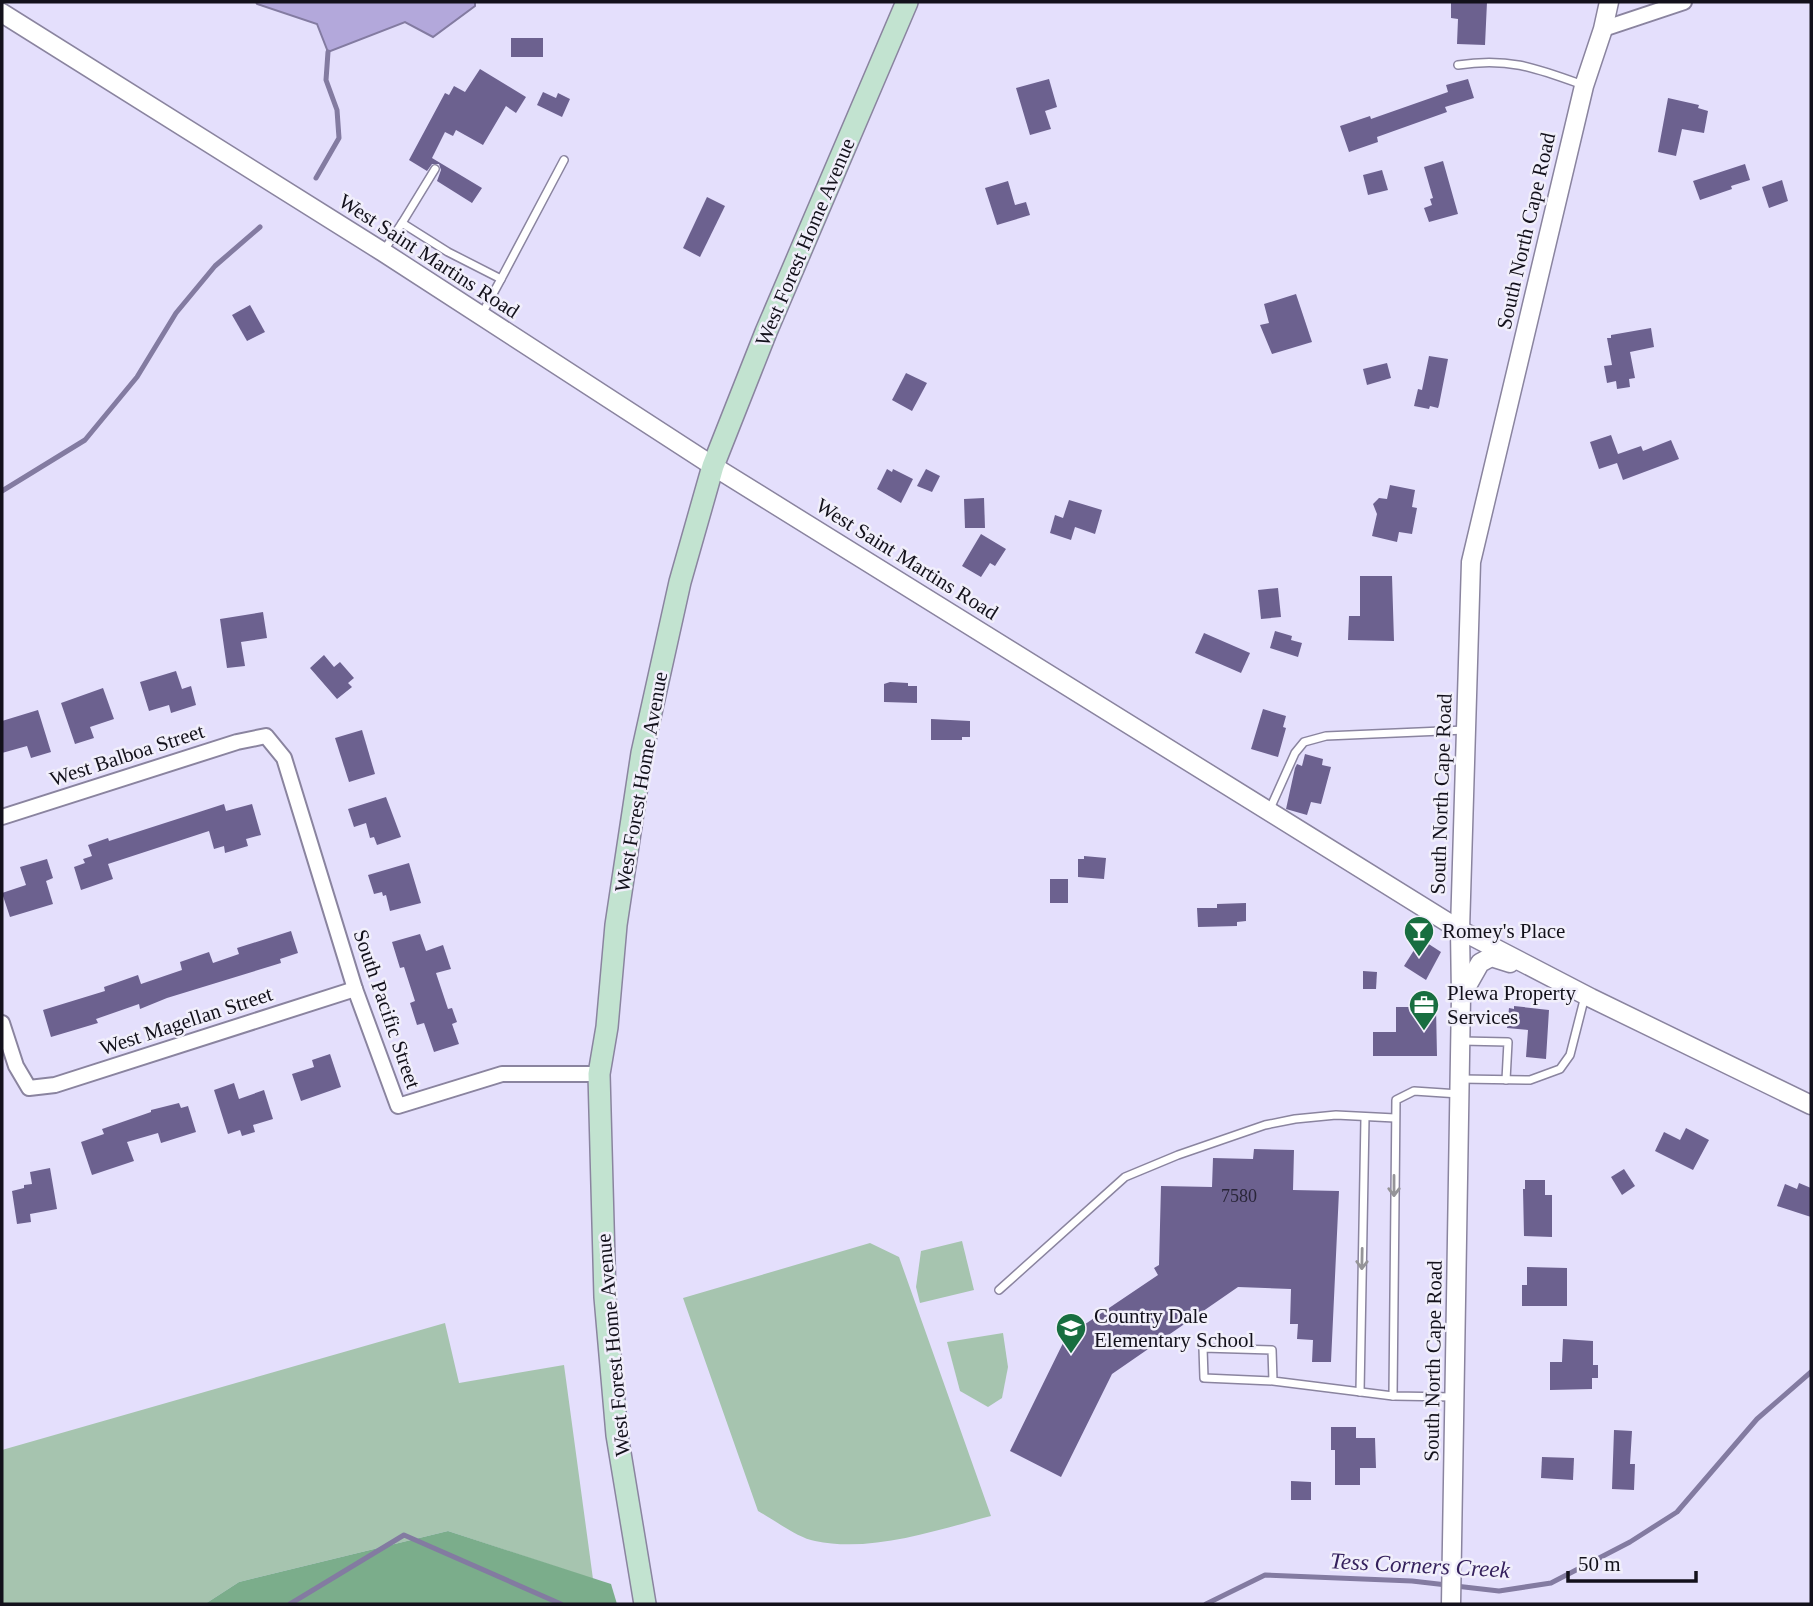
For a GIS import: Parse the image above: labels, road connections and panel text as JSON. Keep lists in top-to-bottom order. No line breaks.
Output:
{"streets":{"main road":["West Forest Home Avenue"],"street":["South North Cape Road","West Saint Martins Road","West Balboa Street","South Pacific Street","West Magellan Street"]},"crossings":[["South North Cape Road","West Saint Martins Road"],["West Forest Home Avenue","West Saint Martins Road"],["West Forest Home Avenue","South Pacific Street"],["West Balboa Street","South Pacific Street"],["South Pacific Street","West Magellan Street"]],"water":["Tess Corners Creek"],"places":{"bar":["Romey's Place"],"office":["Plewa Property Services"],"school or university":["Country Dale Elementary School"]},"house_numbers":["7580"],"scale_bar":"50 m"}
